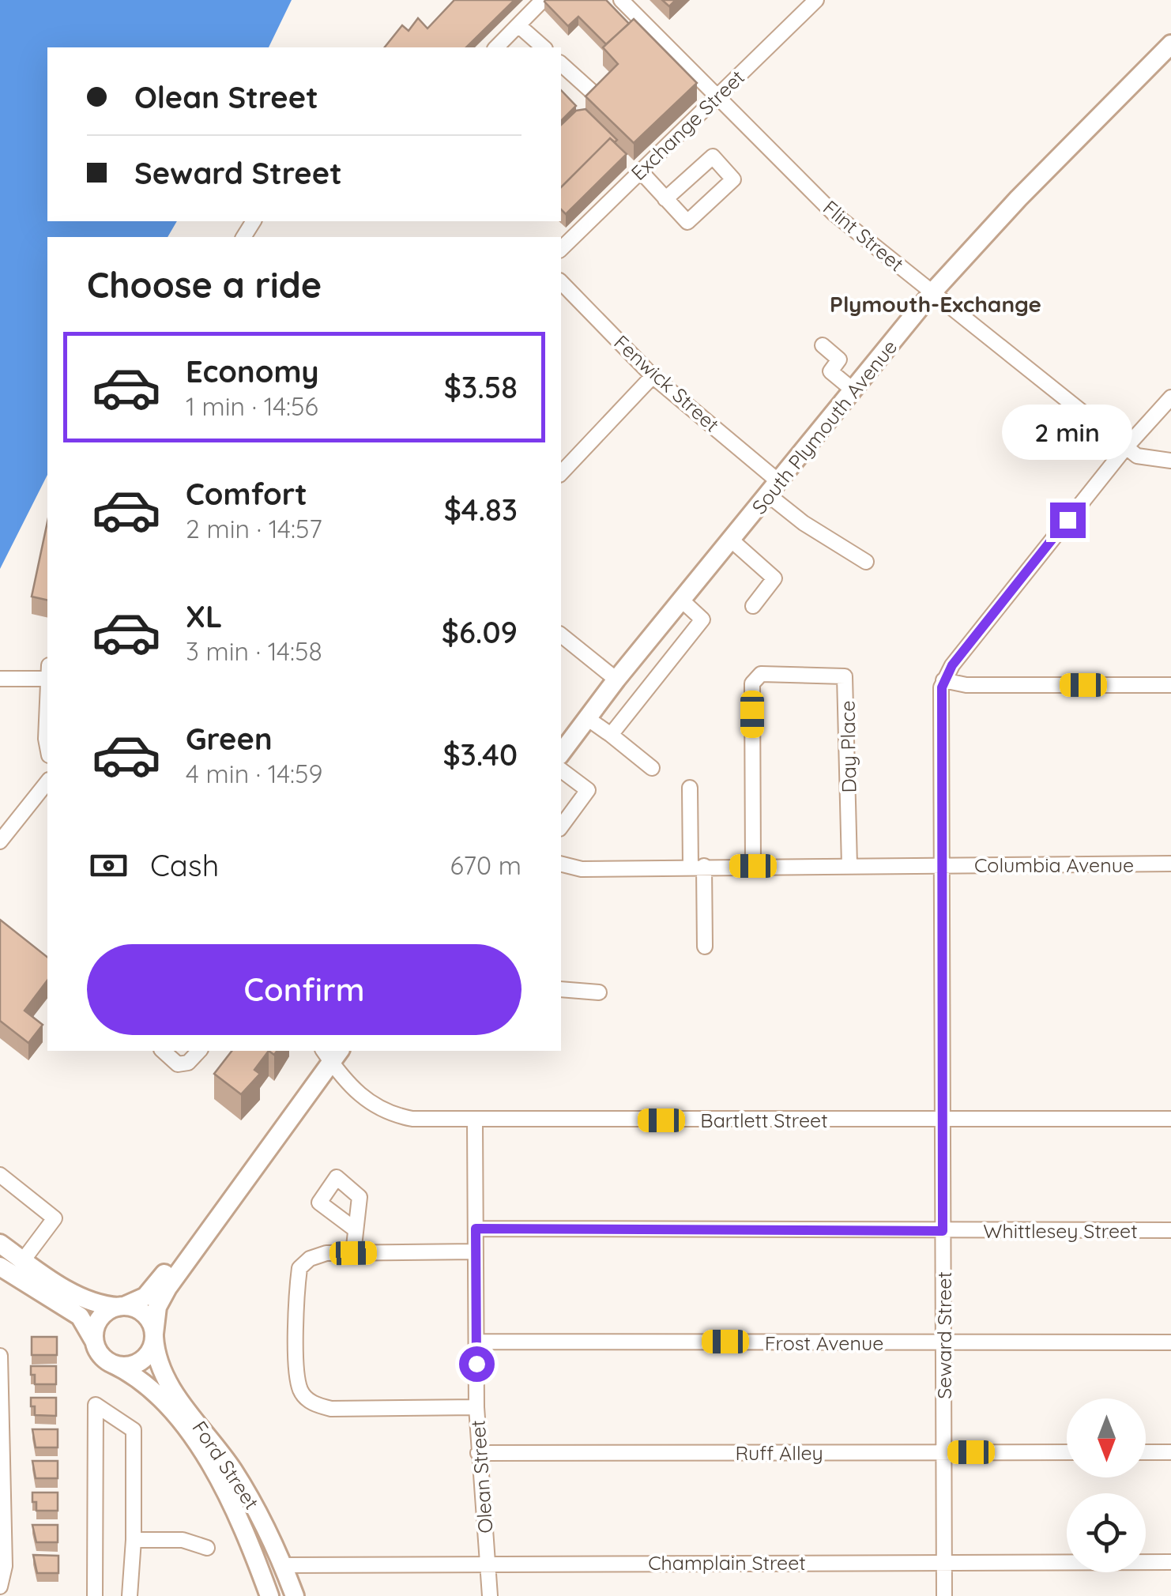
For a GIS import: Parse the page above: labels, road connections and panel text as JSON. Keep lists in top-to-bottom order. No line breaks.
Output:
{"streets":{"main road":["South Plymouth Avenue","Ford Street"],"street":["Exchange Street","Flint Street","Fenwick Street","Day Place","Columbia Avenue","Bartlett Street","Whittlesey Street","Seward Street","Frost Avenue","Ruff Alley","Olean Street","Champlain Street"]},"crossings":[["Exchange Street","Flint Street"],["Flint Street","South Plymouth Avenue"],["Fenwick Street","South Plymouth Avenue"],["Day Place","Columbia Avenue"],["Columbia Avenue","Seward Street"],["Bartlett Street","Seward Street"],["Bartlett Street","Olean Street"],["Whittlesey Street","Seward Street"],["Whittlesey Street","Olean Street"],["Seward Street","Frost Avenue"],["Seward Street","Ruff Alley"],["Seward Street","Champlain Street"],["Frost Avenue","Olean Street"],["Ruff Alley","Olean Street"],["Ford Street","Champlain Street"],["Olean Street","Champlain Street"]],"districts":["Plymouth-Exchange"],"north":"bottom","page":{"banner":["Olean Street","Seward Street"],"heading":"Choose a ride","list":[{"name":"Economy","note":"1 min · 14:56","value":"$3.58"},{"name":"Comfort","note":"2 min · 14:57","value":"$4.83"},{"name":"XL","note":"3 min · 14:58","value":"$6.09"},{"name":"Green","note":"4 min · 14:59","value":"$3.40"}],"bubble":"2 min","pay":["Cash","670 m"],"buttons":"Confirm"}}
